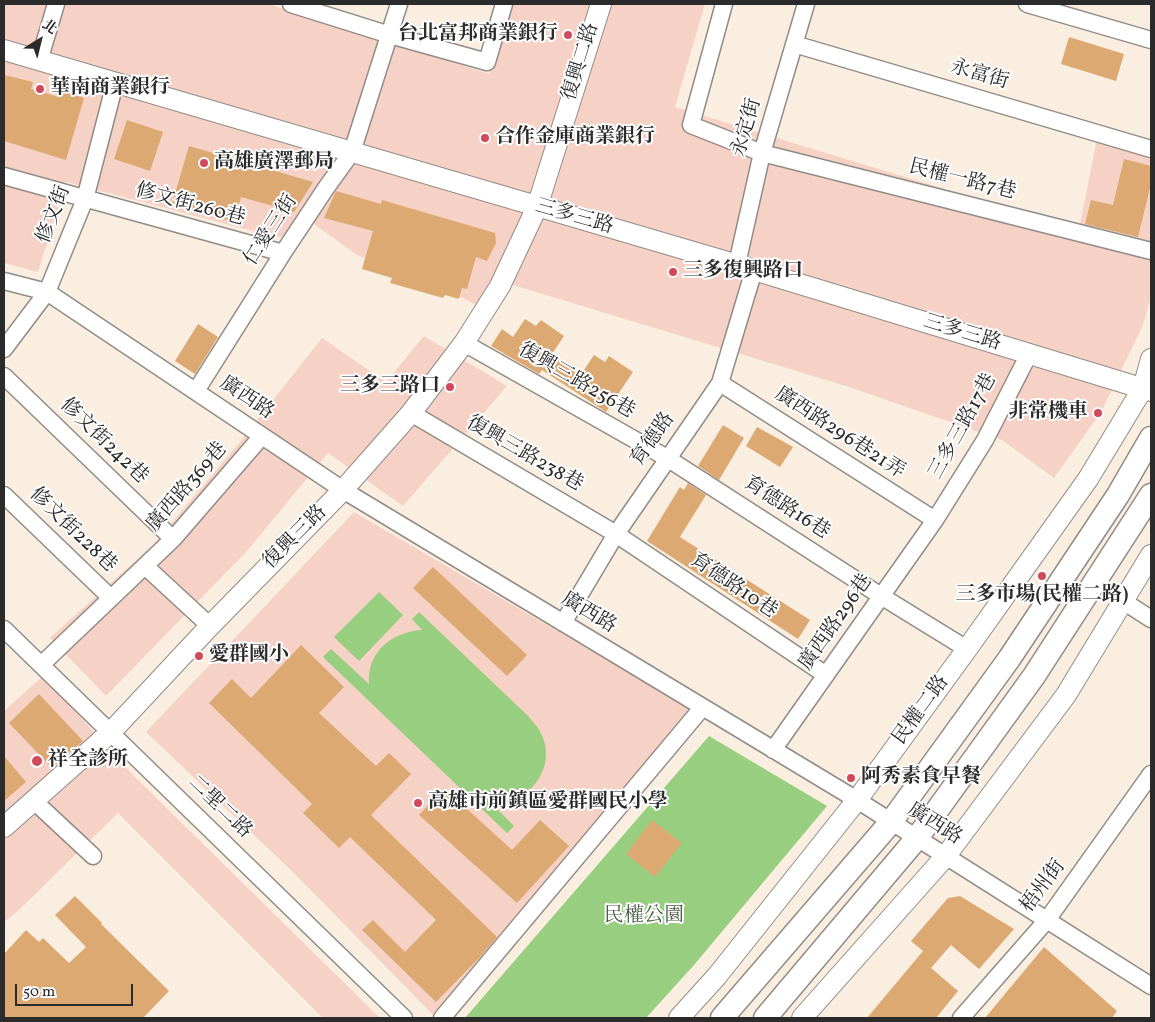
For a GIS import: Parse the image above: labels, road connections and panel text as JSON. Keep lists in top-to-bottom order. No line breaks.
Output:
{"streets":{"main road":["民權二路"],"street":["復興二路","永富街","永定街","民權一路7巷","修文街260巷","修文街","三多三路","仁愛三街","復興三路256巷","廣西路","三多三路17巷","廣西路296巷21弄","育德路","修文街242巷","復興三路238巷","廣西路369巷","育德路16巷","修文街228巷","復興三路","育德路10巷","廣西路296巷","二聖二路","梧州街"]},"crossings":[["復興二路","三多三路"],["復興二路","復興三路"],["永富街","永定街"],["永定街","民權一路7巷"],["永定街","三多三路"],["永定街","育德路"],["修文街260巷","修文街"],["修文街260巷","仁愛三街"],["修文街","三多三路"],["修文街","廣西路"],["三多三路","仁愛三街"],["三多三路","三多三路17巷"],["三多三路","育德路"],["三多三路","復興三路"],["三多三路","民權二路"],["仁愛三街","廣西路"],["復興三路256巷","育德路"],["復興三路256巷","育德路16巷"],["復興三路256巷","復興三路"],["廣西路","育德路"],["廣西路","廣西路369巷"],["廣西路","復興三路"],["廣西路","廣西路296巷"],["廣西路","民權二路"],["廣西路","梧州街"],["三多三路17巷","廣西路296巷21弄"],["三多三路17巷","廣西路296巷"],["廣西路296巷21弄","育德路"],["廣西路296巷21弄","廣西路296巷"],["育德路","復興三路238巷"],["育德路","育德路16巷"],["育德路","育德路10巷"],["修文街242巷","廣西路369巷"],["復興三路238巷","復興三路"],["復興三路238巷","育德路10巷"],["廣西路369巷","修文街228巷"],["廣西路369巷","二聖二路"],["育德路16巷","廣西路296巷"],["育德路16巷","民權二路"],["復興三路","二聖二路"],["育德路10巷","廣西路296巷"]],"parks":["民權公園"],"places":["台北富邦商業銀行","華南商業銀行","合作金庫商業銀行","高雄廣澤郵局","三多復興路口","三多三路口","非常機車","三多市場(民權二路)","愛群國小","祥全診所","阿秀素食早餐","高雄市前鎮區愛群國民小學"],"scale_bar":"50 m","north":"top right"}
